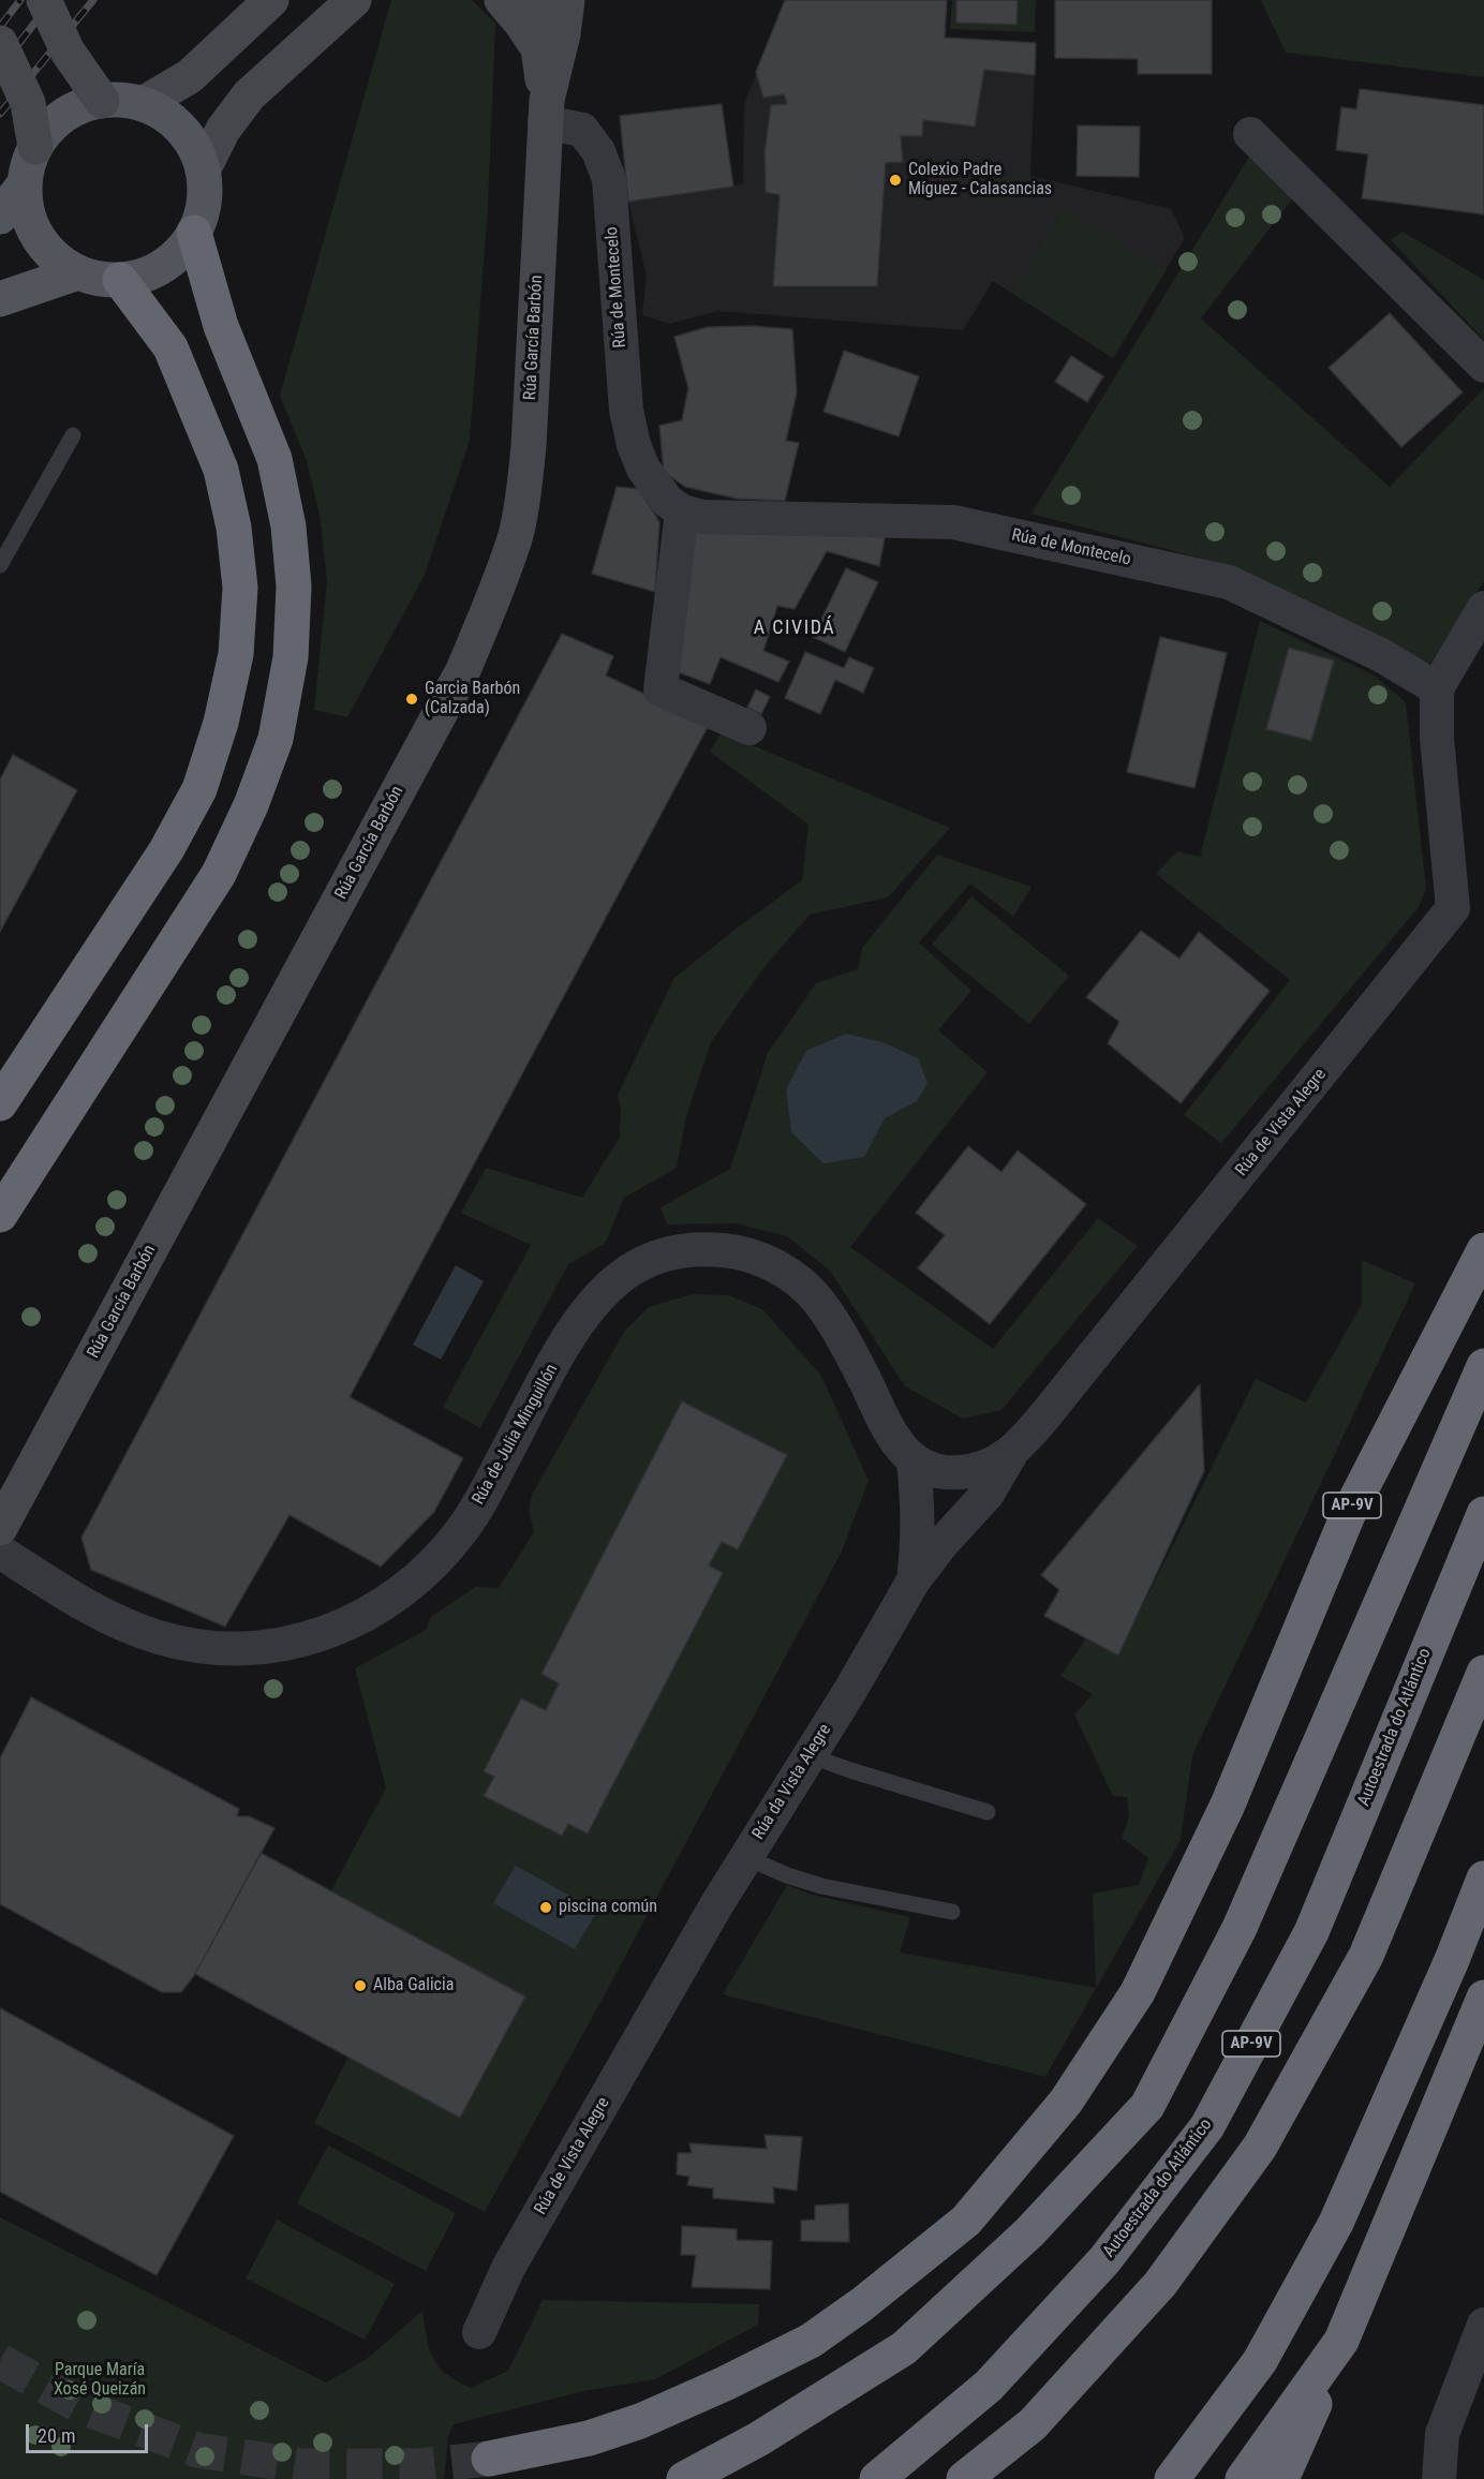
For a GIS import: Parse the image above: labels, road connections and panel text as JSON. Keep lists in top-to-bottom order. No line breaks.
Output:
{"streets":{"highway":["AP-9V","Autoestrada do Atlántico"],"main road":["Rúa García Barbón"],"street":["Rúa de Montecelo","Rúa de Vista Alegre","Rúa de Julia Minguillón","Rúa da Vista Alegre"]},"crossings":[["Rúa de Montecelo","Rúa García Barbón"],["Rúa de Montecelo","Rúa de Vista Alegre"],["Rúa de Vista Alegre","Rúa de Julia Minguillón"],["Rúa de Vista Alegre","Rúa da Vista Alegre"],["Rúa de Julia Minguillón","Rúa da Vista Alegre"]],"districts":["A CIVIDÁ"],"parks":["Parque María Xosé Queizán"],"places":["Colexio Padre Míguez - Calasancias","Garcia Barbón (Calzada)","piscina común","Alba Galicia"],"scale_bar":"20 m"}
